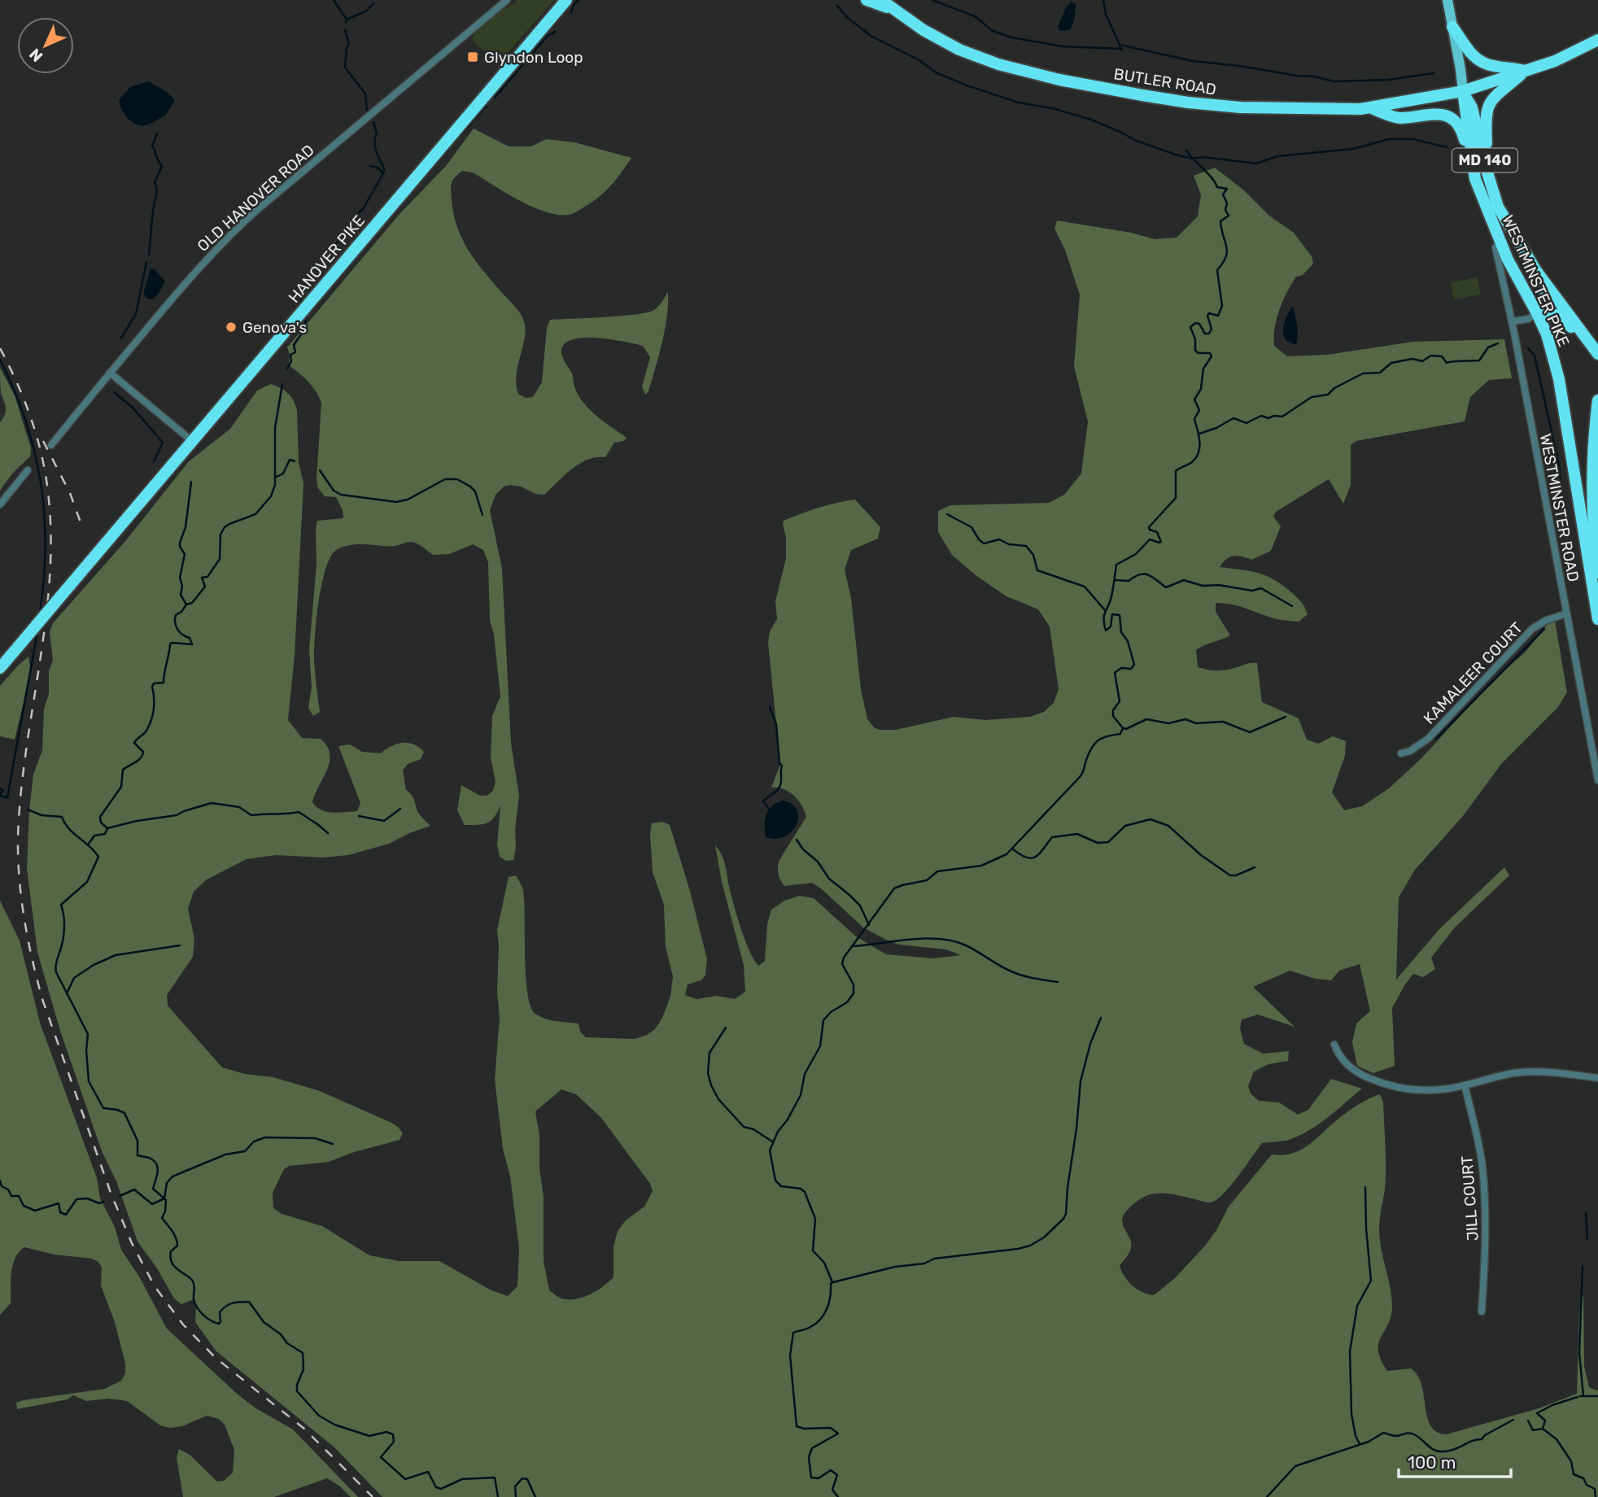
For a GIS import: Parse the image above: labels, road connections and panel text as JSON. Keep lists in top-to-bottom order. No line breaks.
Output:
{"streets":{"highway":["BUTLER ROAD","MD 140","HANOVER PIKE","WESTMINSTER PIKE"],"street":["OLD HANOVER ROAD","WESTMINSTER ROAD","KAMALEER COURT","JILL COURT"]},"crossings":[["BUTLER ROAD","WESTMINSTER PIKE"],["WESTMINSTER PIKE","WESTMINSTER ROAD"],["WESTMINSTER ROAD","KAMALEER COURT"]],"places":{"transit":["Glyndon Loop"],"other":["Genova's"]},"scale_bar":"100 m","north":"bottom left"}
